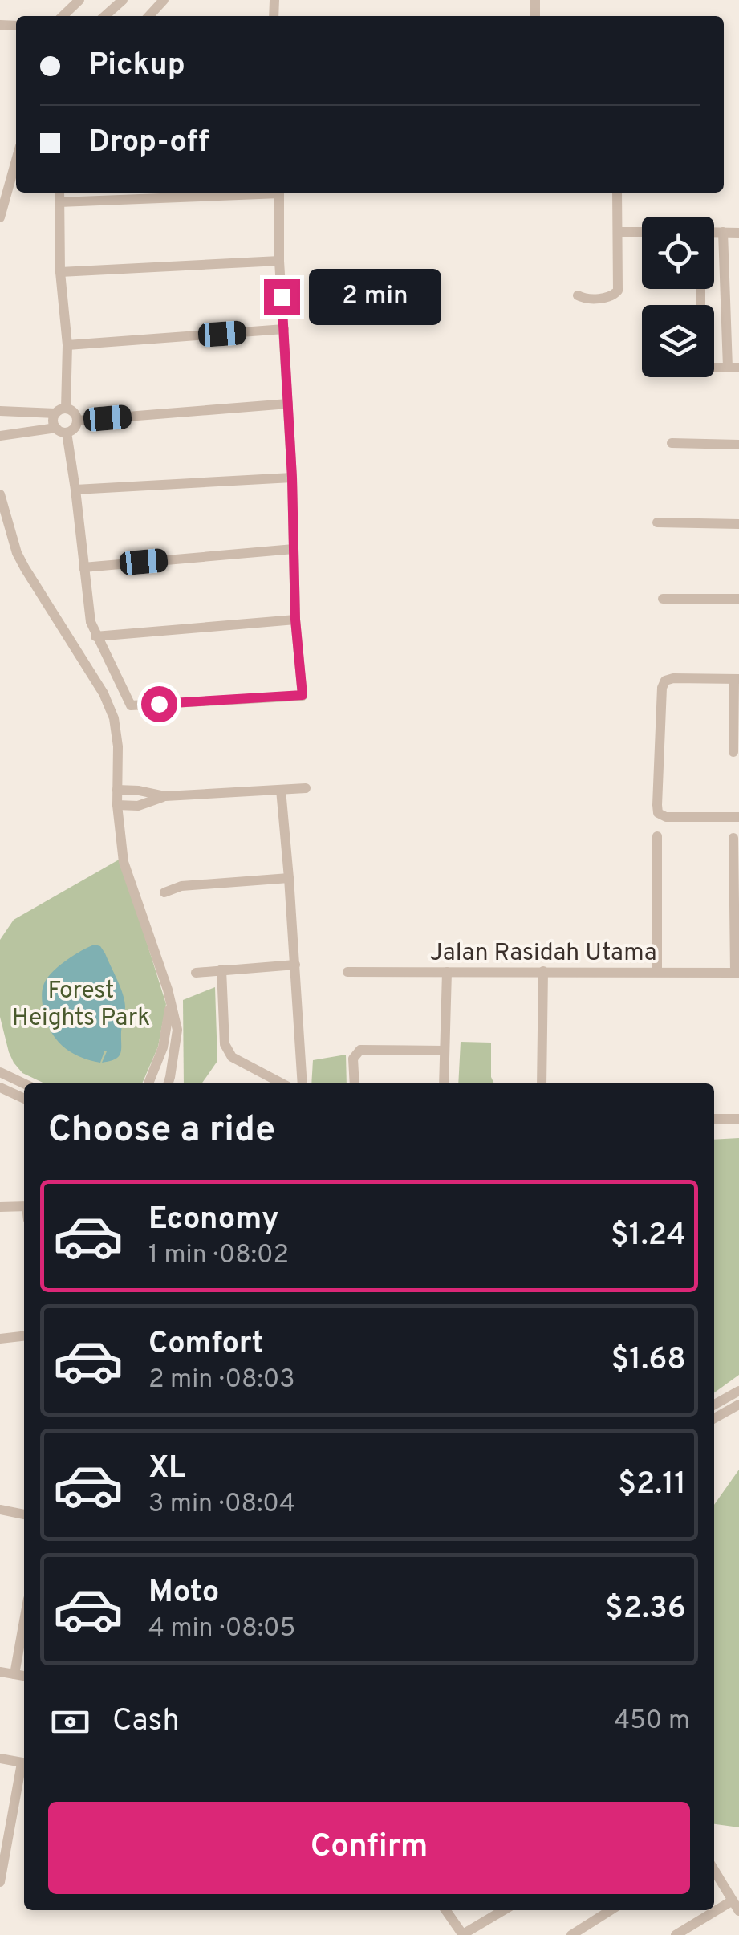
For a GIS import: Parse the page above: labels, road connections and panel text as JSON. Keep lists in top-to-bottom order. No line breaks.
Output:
{"streets":{"street":["Jalan Rasidah Utama"]},"parks":["Forest Heights Park"],"page":{"banner":["Pickup","Drop-off"],"bubble":"2 min","heading":"Choose a ride","list":[{"name":"Economy","note":"1 min · 08:02","value":"$1.24"},{"name":"Comfort","note":"2 min · 08:03","value":"$1.68"},{"name":"XL","note":"3 min · 08:04","value":"$2.11"},{"name":"Moto","note":"4 min · 08:05","value":"$2.36"}],"pay":["Cash","450 m"],"buttons":"Confirm"}}
